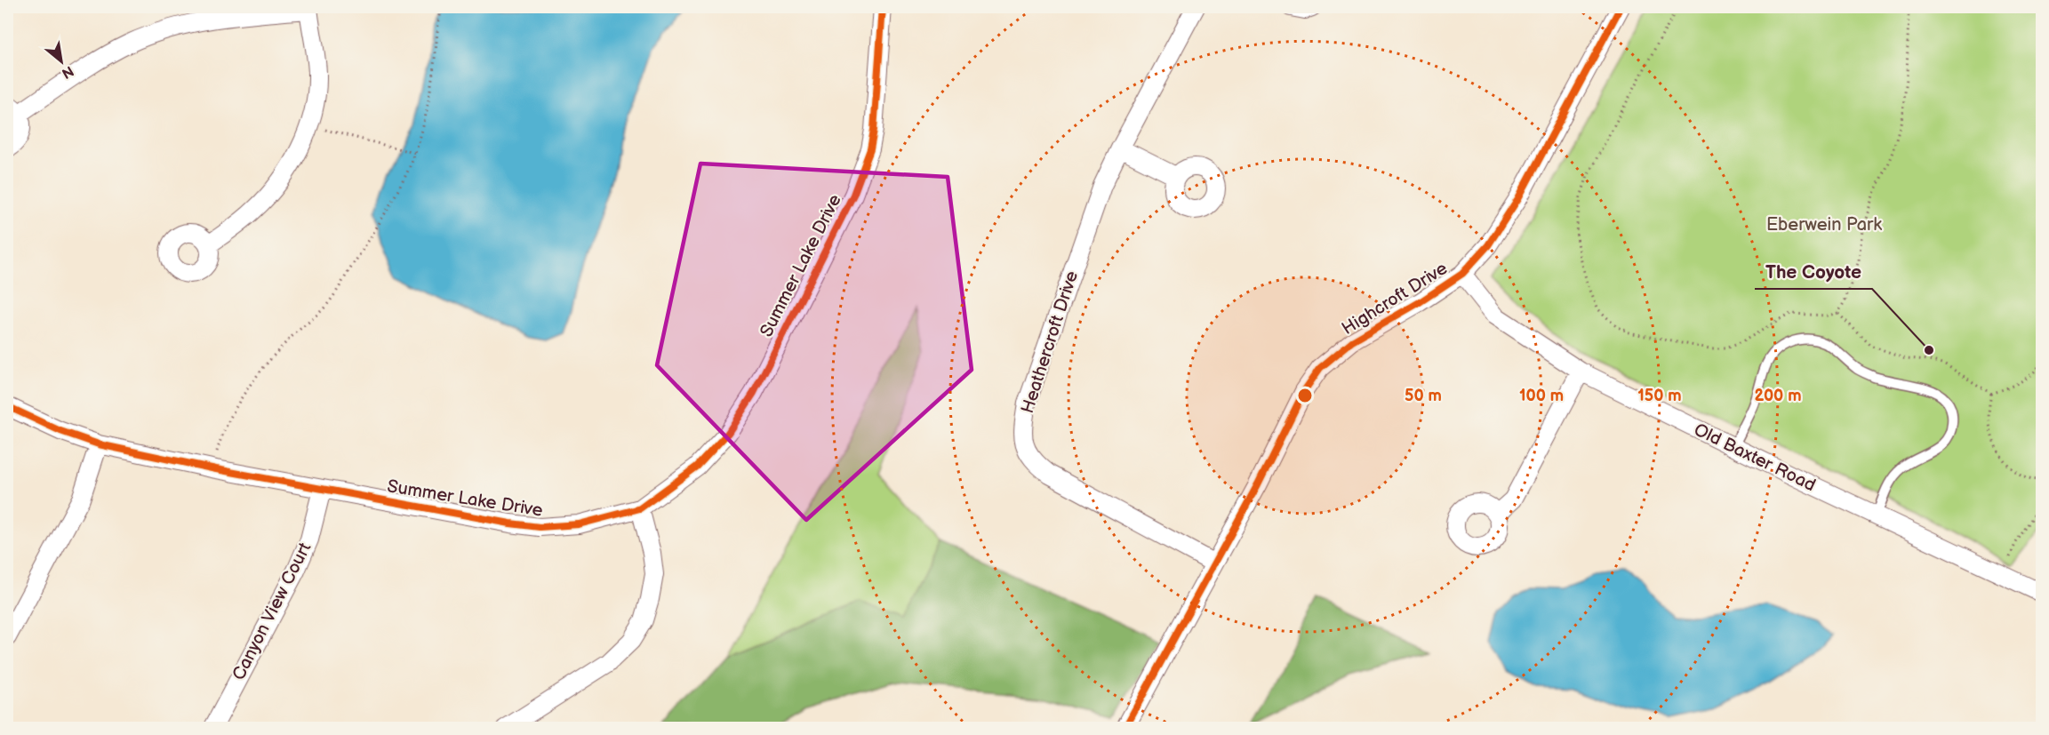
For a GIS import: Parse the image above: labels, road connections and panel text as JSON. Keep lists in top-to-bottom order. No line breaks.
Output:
{"streets":{"street":["Summer Lake Drive","Highcroft Drive","Heathercroft Drive","Old Baxter Road","Canyon View Court"]},"crossings":[["Summer Lake Drive","Canyon View Court"],["Highcroft Drive","Heathercroft Drive"],["Highcroft Drive","Old Baxter Road"]],"parks":["Eberwein Park"],"places":["The Coyote"],"north":"bottom right","rings":["50 m","100 m","150 m","200 m"]}
